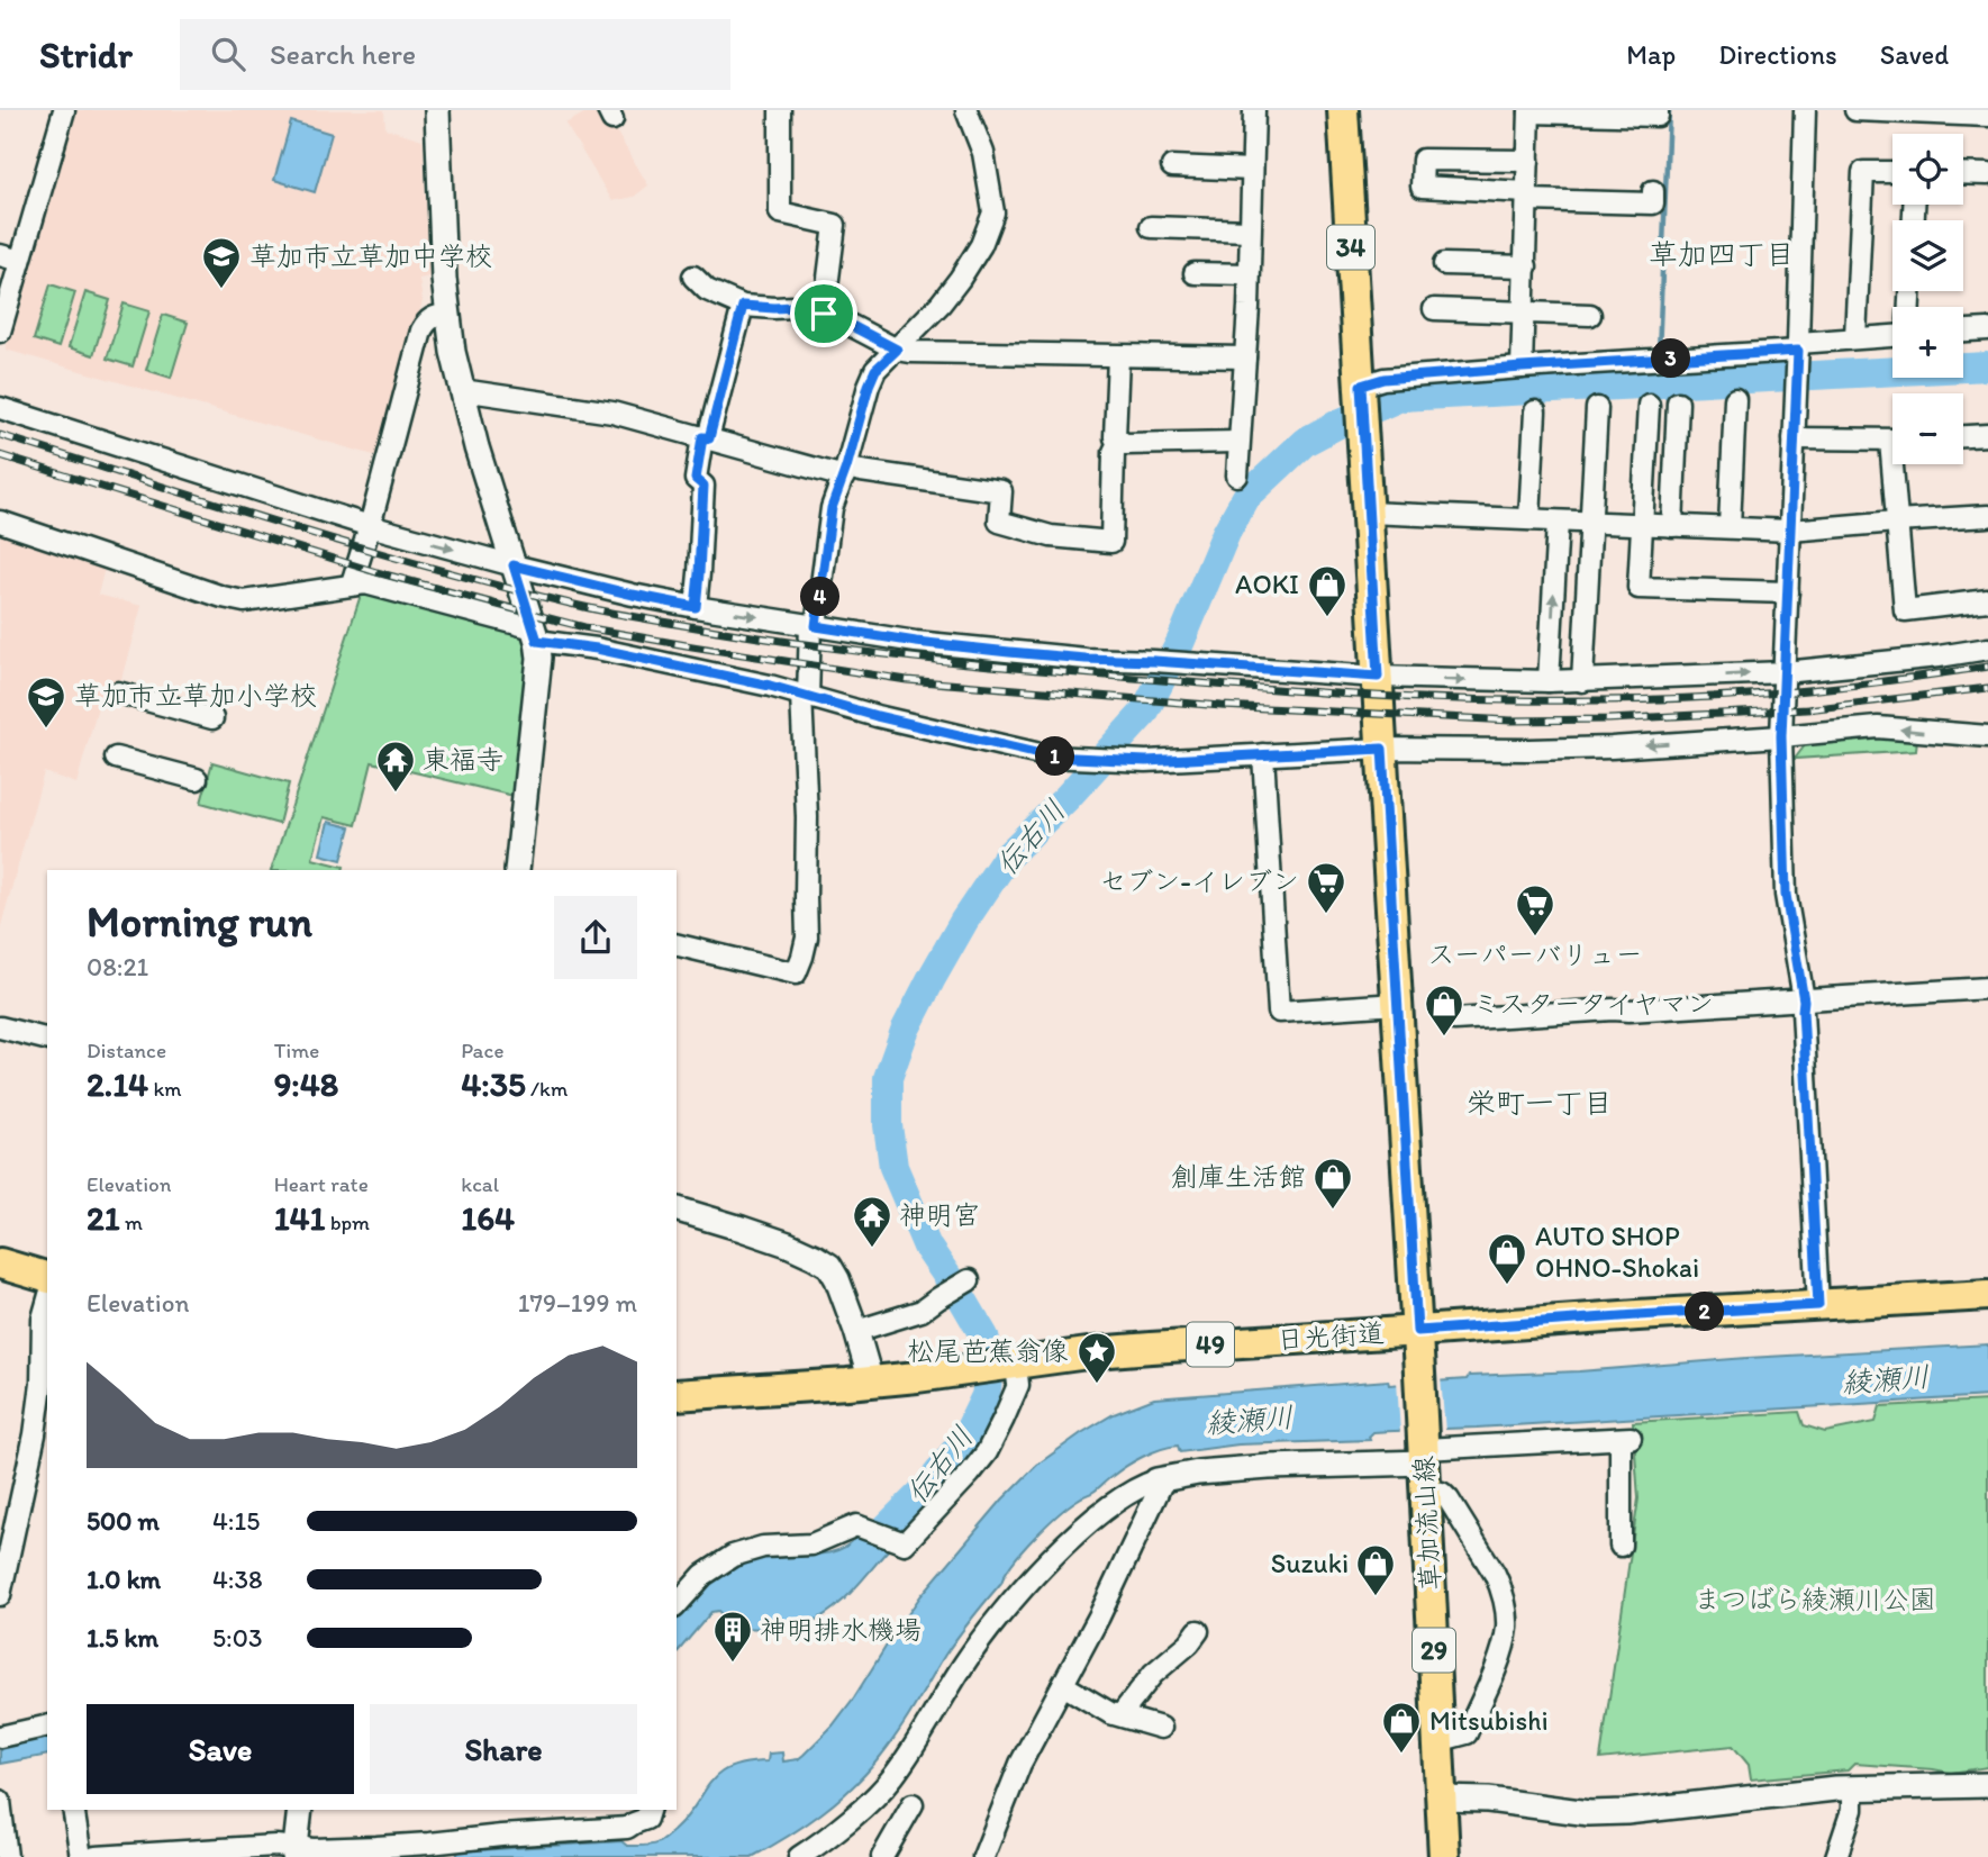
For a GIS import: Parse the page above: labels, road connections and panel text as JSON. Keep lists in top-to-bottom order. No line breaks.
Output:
{"streets":{"main road":["34","日光街道","49","草加流山線","29"]},"crossings":[["34","日光街道"],["34","草加流山線"],["日光街道","草加流山線"]],"districts":["草加四丁目","栄町一丁目"],"water":["伝右川","綾瀬川"],"parks":["まつばら綾瀬川公園"],"places":{"school or university":["草加市立草加中学校","草加市立草加小学校"],"shop":["AOKI","ミスタータイヤマン","創庫生活館","AUTO SHOP OHNO-Shokai","Suzuki","Mitsubishi"],"temple":["東福寺","神明宮"],"supermarket":["セブン-イレブン","スーパーバリュー"],"place":["松尾芭蕉翁像"],"building":["神明排水機場"]},"page":{"header":"Stridr","search":"Search here","nav":["Map","Directions","Saved"],"map_buttons":["+","−"],"pins":["3","4","1","2"],"heading":["Morning run","08:21"],"stats":[["Distance","2.14 km"],["Time","9:48"],["Pace","4:35 /km"],["Elevation","21 m"],["Heart rate","141 bpm"],["kcal","164"]],"chart":["Elevation","179–199 m"],"list":[{"name":"500 m","note":"4:15"},{"name":"1.0 km","note":"4:38"},{"name":"1.5 km","note":"5:03"}],"buttons":["Save","Share"]}}
